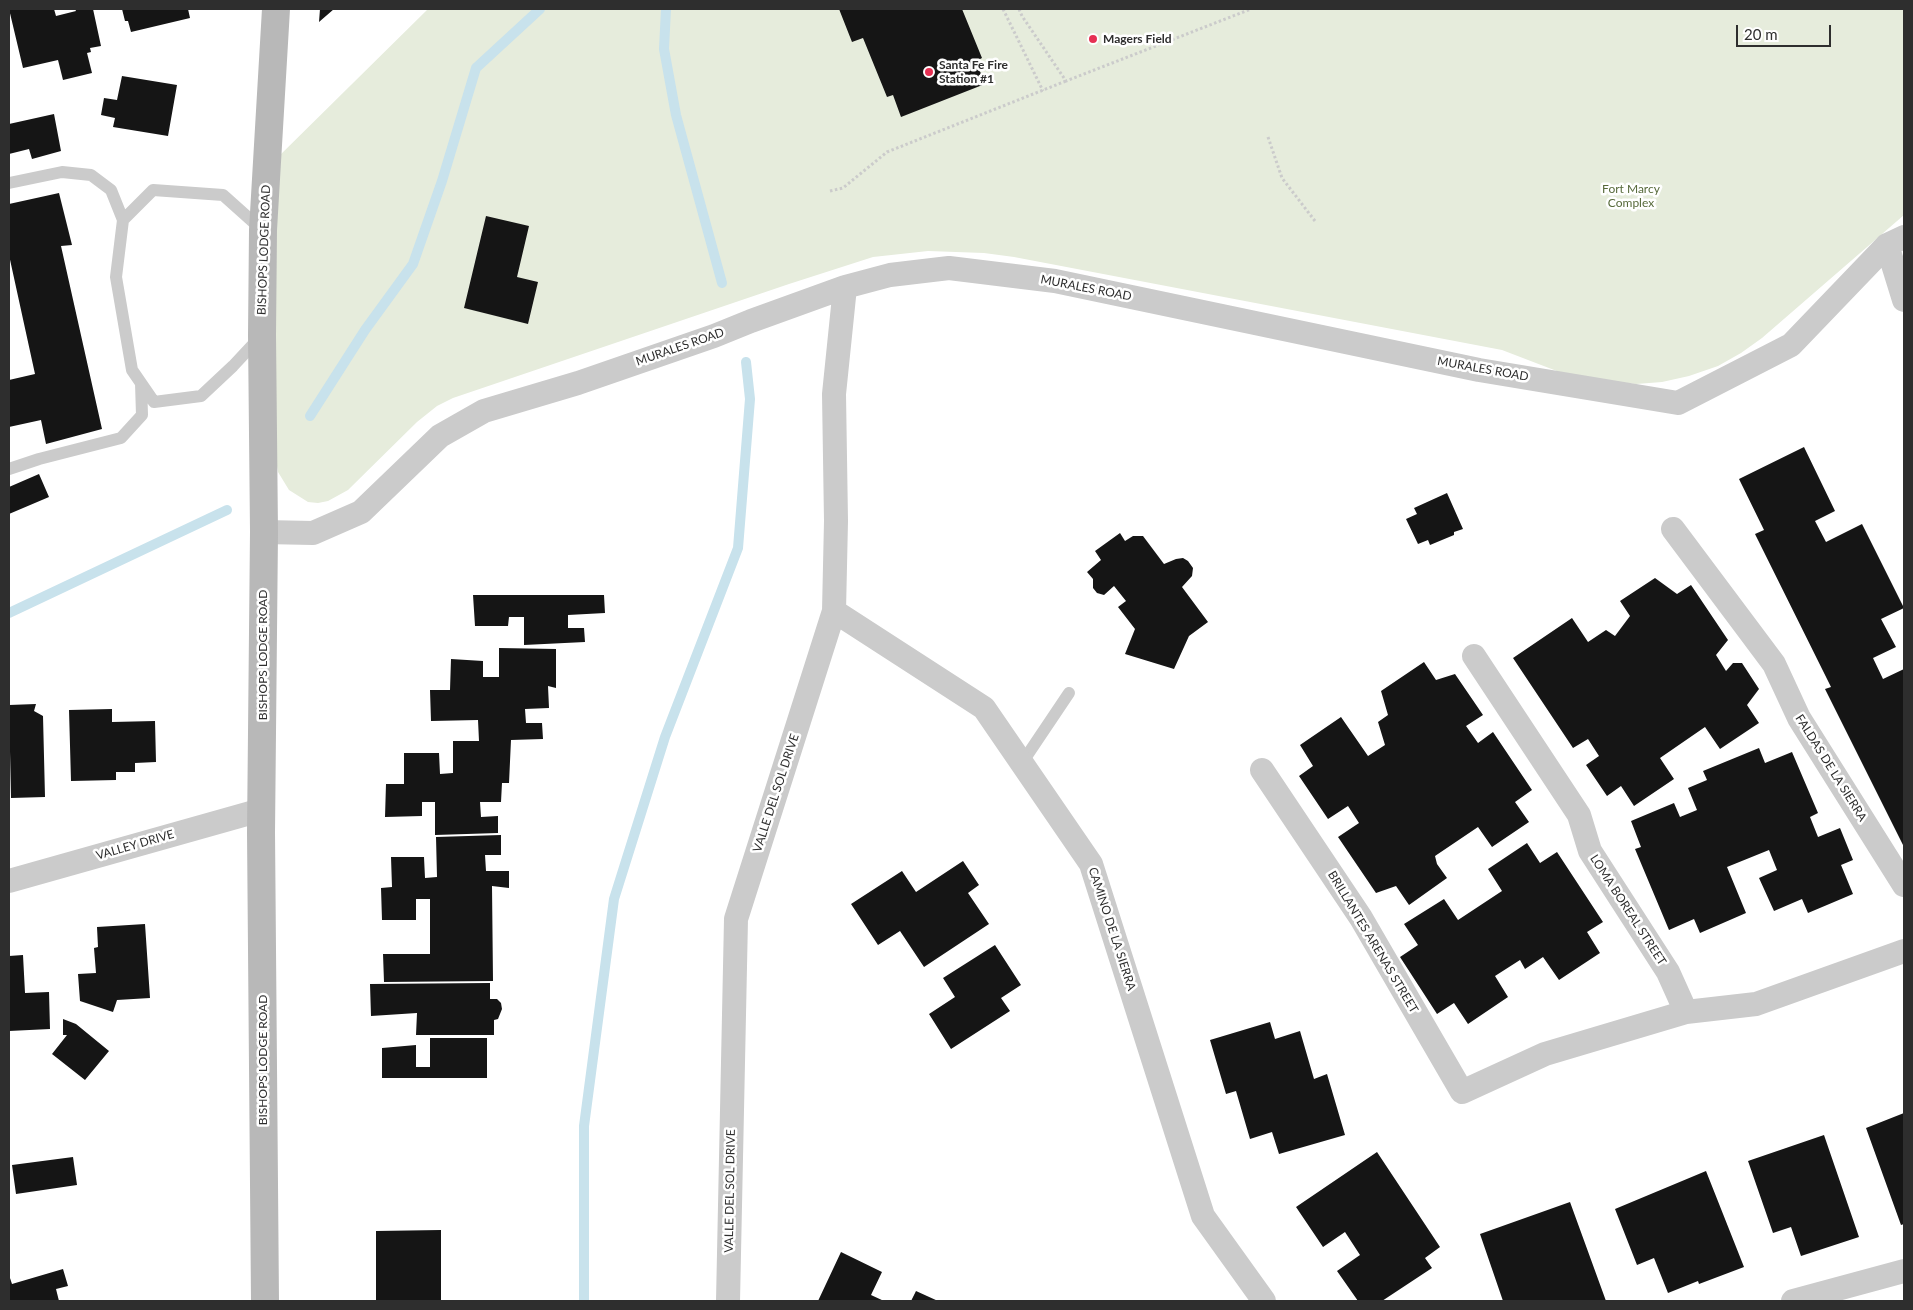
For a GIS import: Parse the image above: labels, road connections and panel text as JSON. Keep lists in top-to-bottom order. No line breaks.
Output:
{"streets":{"street":["BISHOPS LODGE ROAD","MURALES ROAD","FALDAS DE LA SIERRA","VALLE DEL SOL DRIVE","VALLEY DRIVE","LOMA BOREAL STREET","CAMINO DE LA SIERRA","BRILLANTES ARENAS STREET"]},"crossings":[["BISHOPS LODGE ROAD","MURALES ROAD"],["BISHOPS LODGE ROAD","VALLEY DRIVE"],["MURALES ROAD","VALLE DEL SOL DRIVE"],["VALLE DEL SOL DRIVE","CAMINO DE LA SIERRA"],["LOMA BOREAL STREET","BRILLANTES ARENAS STREET"]],"parks":["Fort Marcy Complex"],"places":["Magers Field","Santa Fe Fire Station #1"],"scale_bar":"20 m"}
